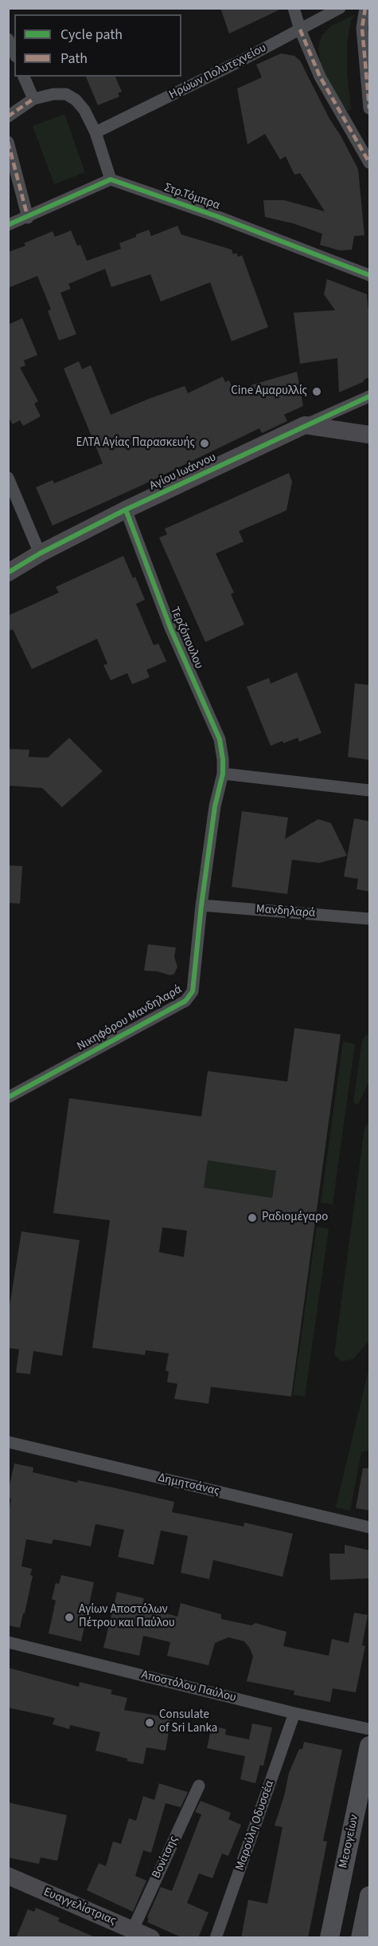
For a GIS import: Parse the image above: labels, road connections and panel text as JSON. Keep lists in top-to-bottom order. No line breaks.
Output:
{"streets":{"main road":["Μεσογείων"],"street":["Ηρώων Πολυτεχνείου","Στρ.Τόμπρα","Αγίου Ιωάννου","Τερζόπουλου","Μανδηλαρά","Νικηφόρου Μανδηλαρά","Δημητσάνας","Αποστόλου Παύλου","Μαρούλη Οδυσσέα","Βονίτσης","Ευαγγελίστριας"]},"crossings":[["Αγίου Ιωάννου","Τερζόπουλου"],["Τερζόπουλου","Νικηφόρου Μανδηλαρά"],["Μανδηλαρά","Νικηφόρου Μανδηλαρά"],["Αποστόλου Παύλου","Μαρούλη Οδυσσέα"],["Βονίτσης","Ευαγγελίστριας"]],"places":["Cine Αμαρυλλίς","ΕΛΤΑ Αγίας Παρασκευής","Ραδιομέγαρο","Αγίων Αποστόλων Πέτρου και Παύλου","Consulate of Sri Lanka"],"legend":["Cycle path","Path"]}
